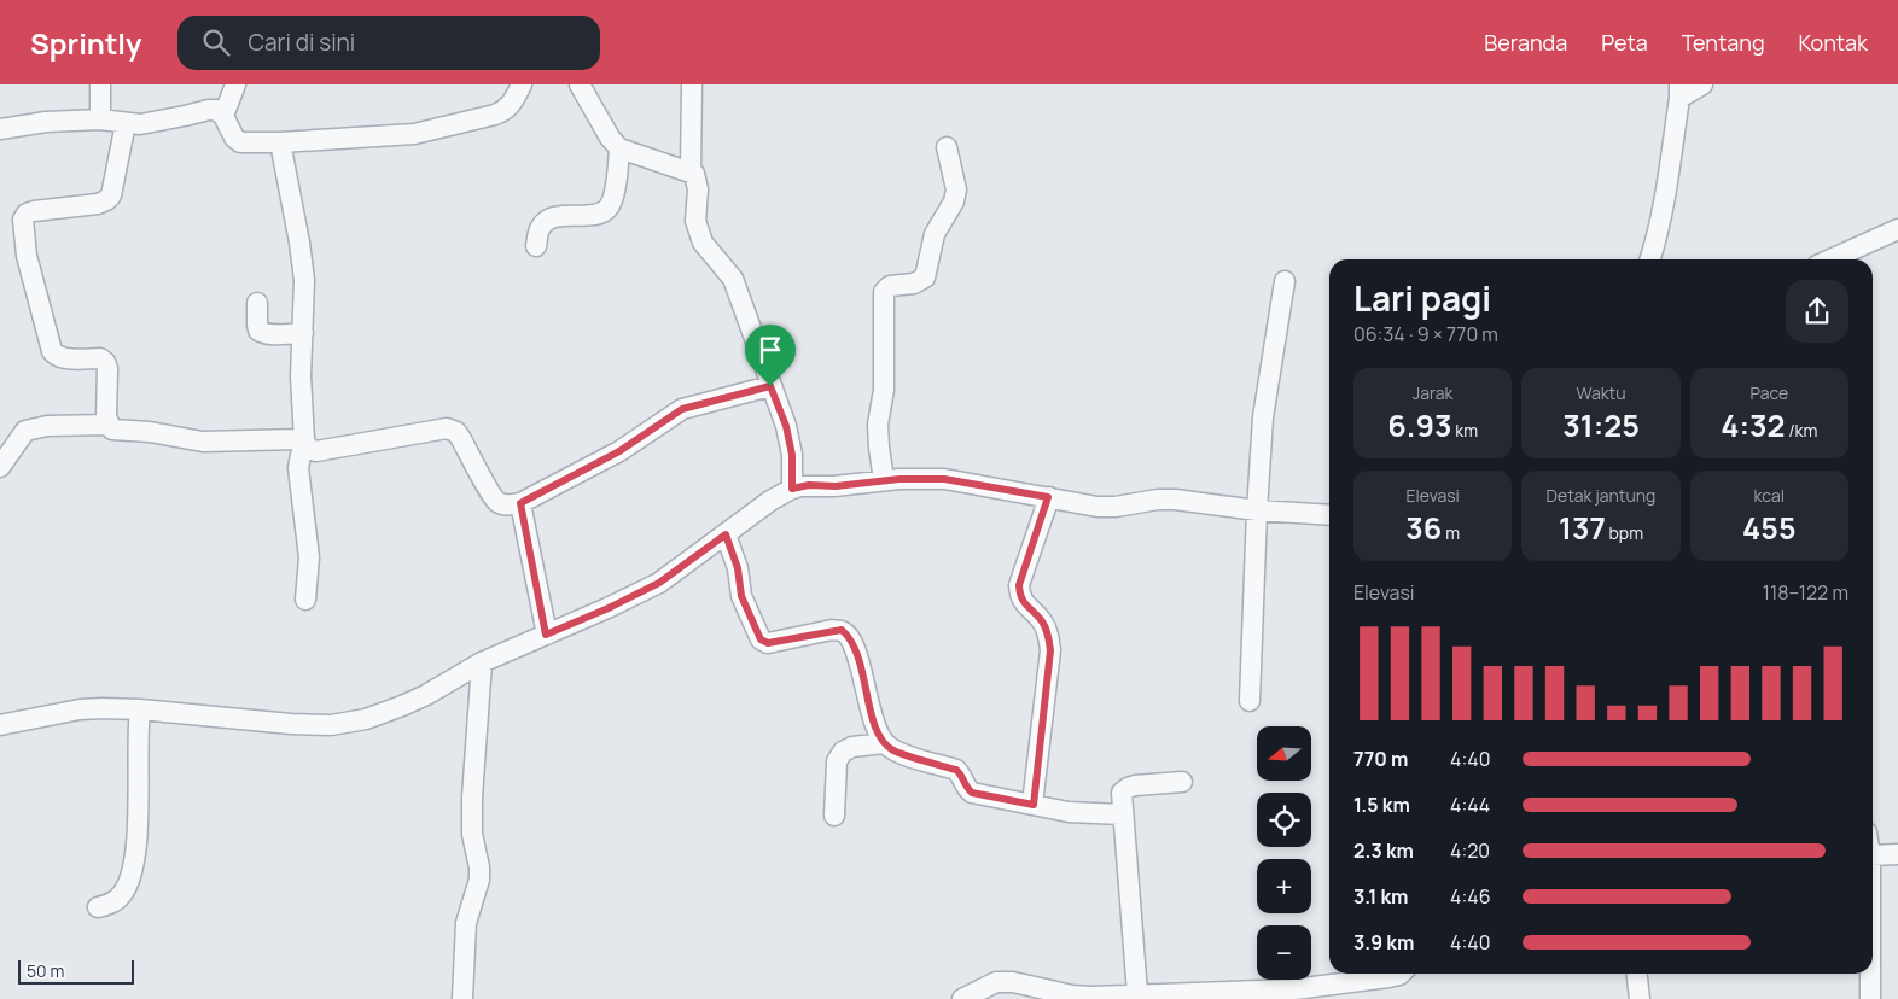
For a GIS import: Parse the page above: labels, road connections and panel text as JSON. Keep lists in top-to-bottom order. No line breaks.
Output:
{"scale_bar":"50 m","north":"left","page":{"header":"Sprintly","search":"Cari di sini","nav":["Beranda","Peta","Tentang","Kontak"],"heading":["Lari pagi","06:34 · 9 × 770 m"],"stats":[["Jarak","6.93 km"],["Waktu","31:25"],["Pace","4:32 /km"],["Elevasi","36 m"],["Detak jantung","137 bpm"],["kcal","455"]],"chart":["Elevasi","118–122 m"],"map_buttons":["+","−"],"list":[{"name":"770 m","note":"4:40"},{"name":"1.5 km","note":"4:44"},{"name":"2.3 km","note":"4:20"},{"name":"3.1 km","note":"4:46"},{"name":"3.9 km","note":"4:40"}],"scale":"50 m"}}
